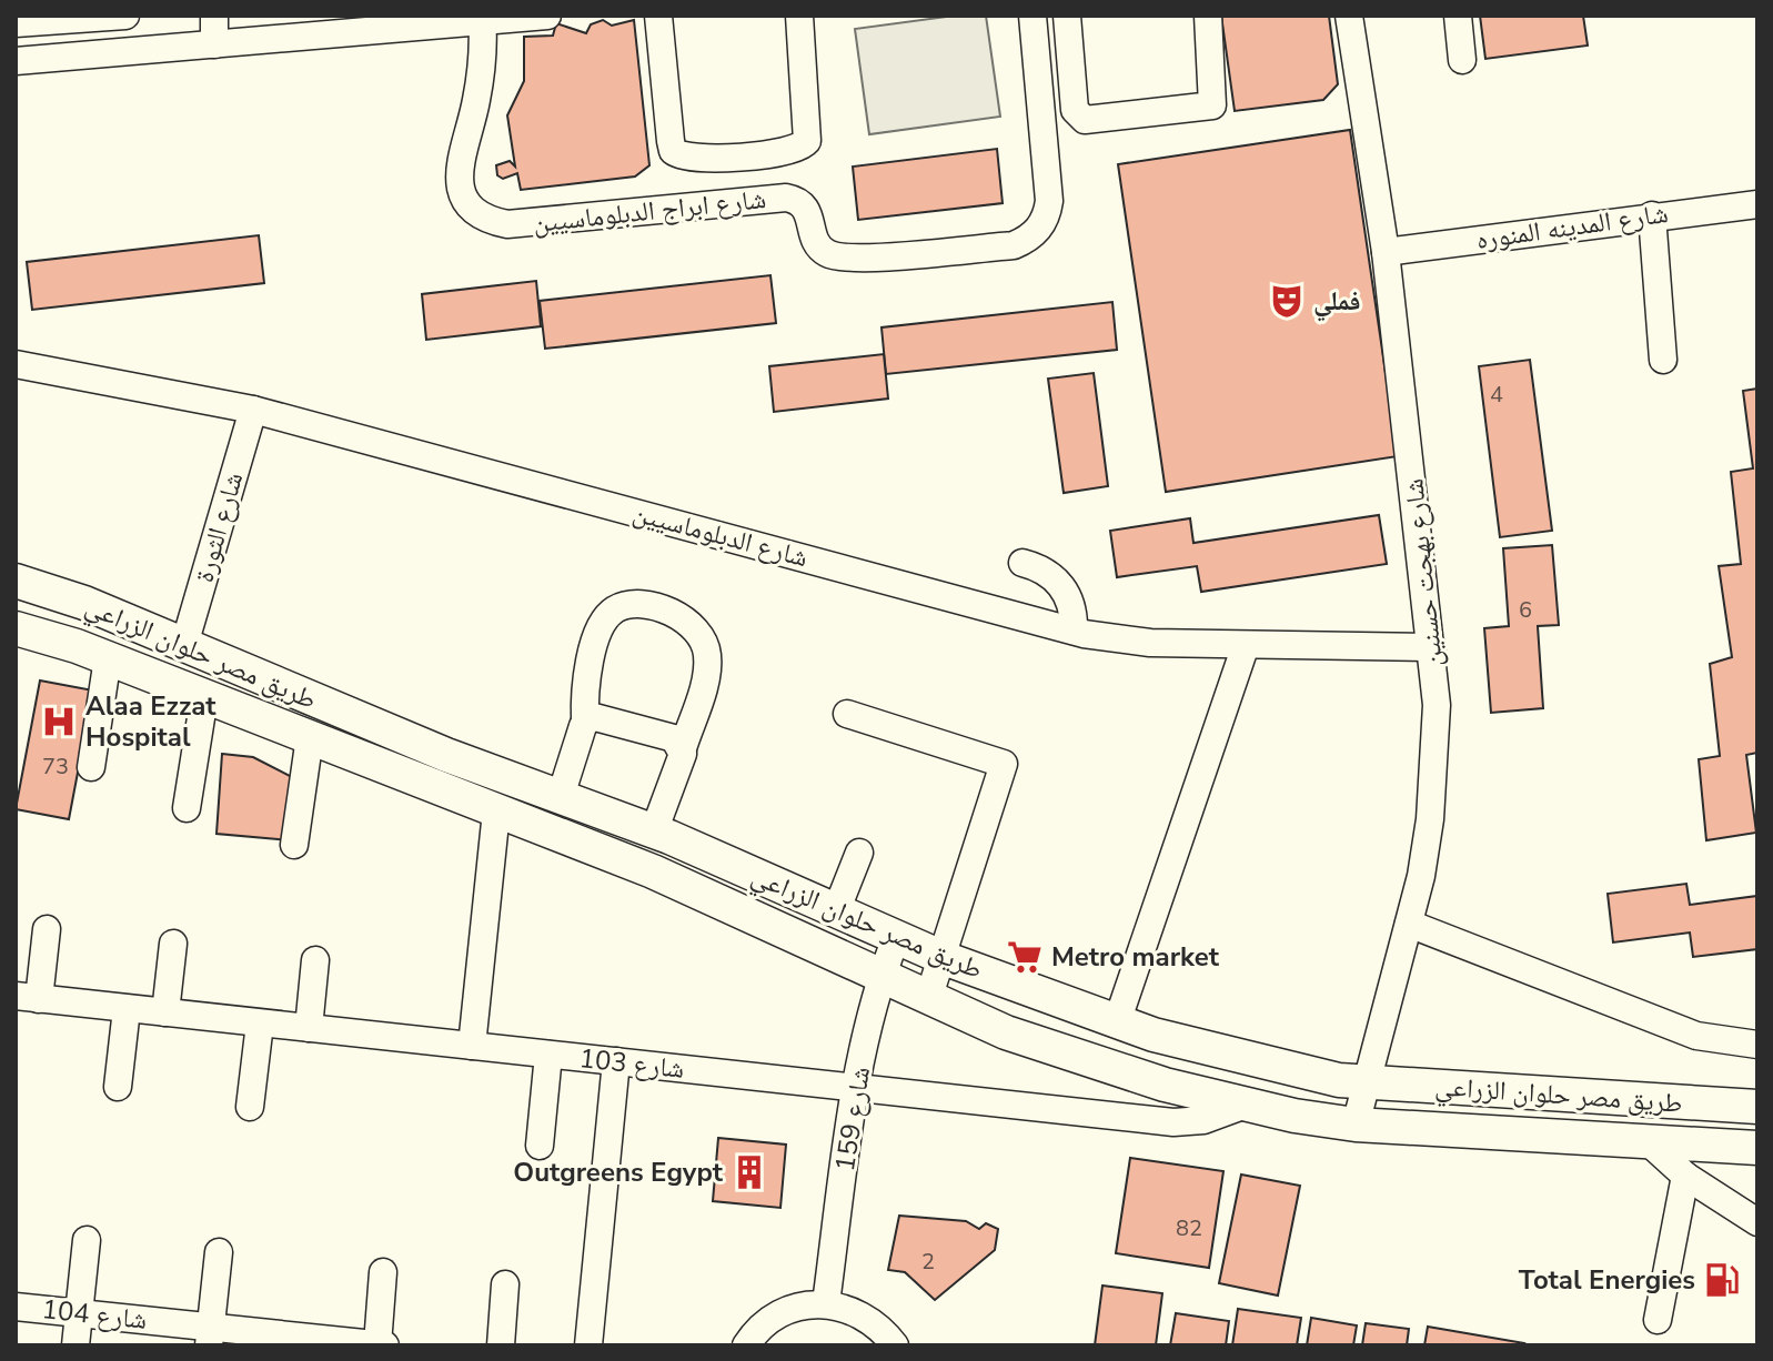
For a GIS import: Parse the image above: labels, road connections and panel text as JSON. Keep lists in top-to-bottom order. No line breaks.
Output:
{"streets":{"main road":["طريق مصر حلوان الزراعي"],"street":["شارع ابراج الدبلوماسيين","شارع المدينه المنوره","شارع الثورة","شارع الدبلوماسيين","شارع بهجت حسنين","شارع 103","شارع 159","شارع 104"]},"crossings":[["شارع المدينه المنوره","شارع بهجت حسنين"],["شارع الثورة","شارع الدبلوماسيين"],["شارع الثورة","طريق مصر حلوان الزراعي"],["شارع الدبلوماسيين","شارع بهجت حسنين"],["شارع بهجت حسنين","طريق مصر حلوان الزراعي"],["طريق مصر حلوان الزراعي","شارع 103"],["طريق مصر حلوان الزراعي","شارع 159"],["شارع 103","شارع 159"]],"places":{"theatre":["فملي"],"hospital":["Alaa Ezzat Hospital"],"supermarket":["Metro market"],"building":["Outgreens Egypt"],"fuel station":["Total Energies"]},"house_numbers":["4","6","73","82","2"]}
